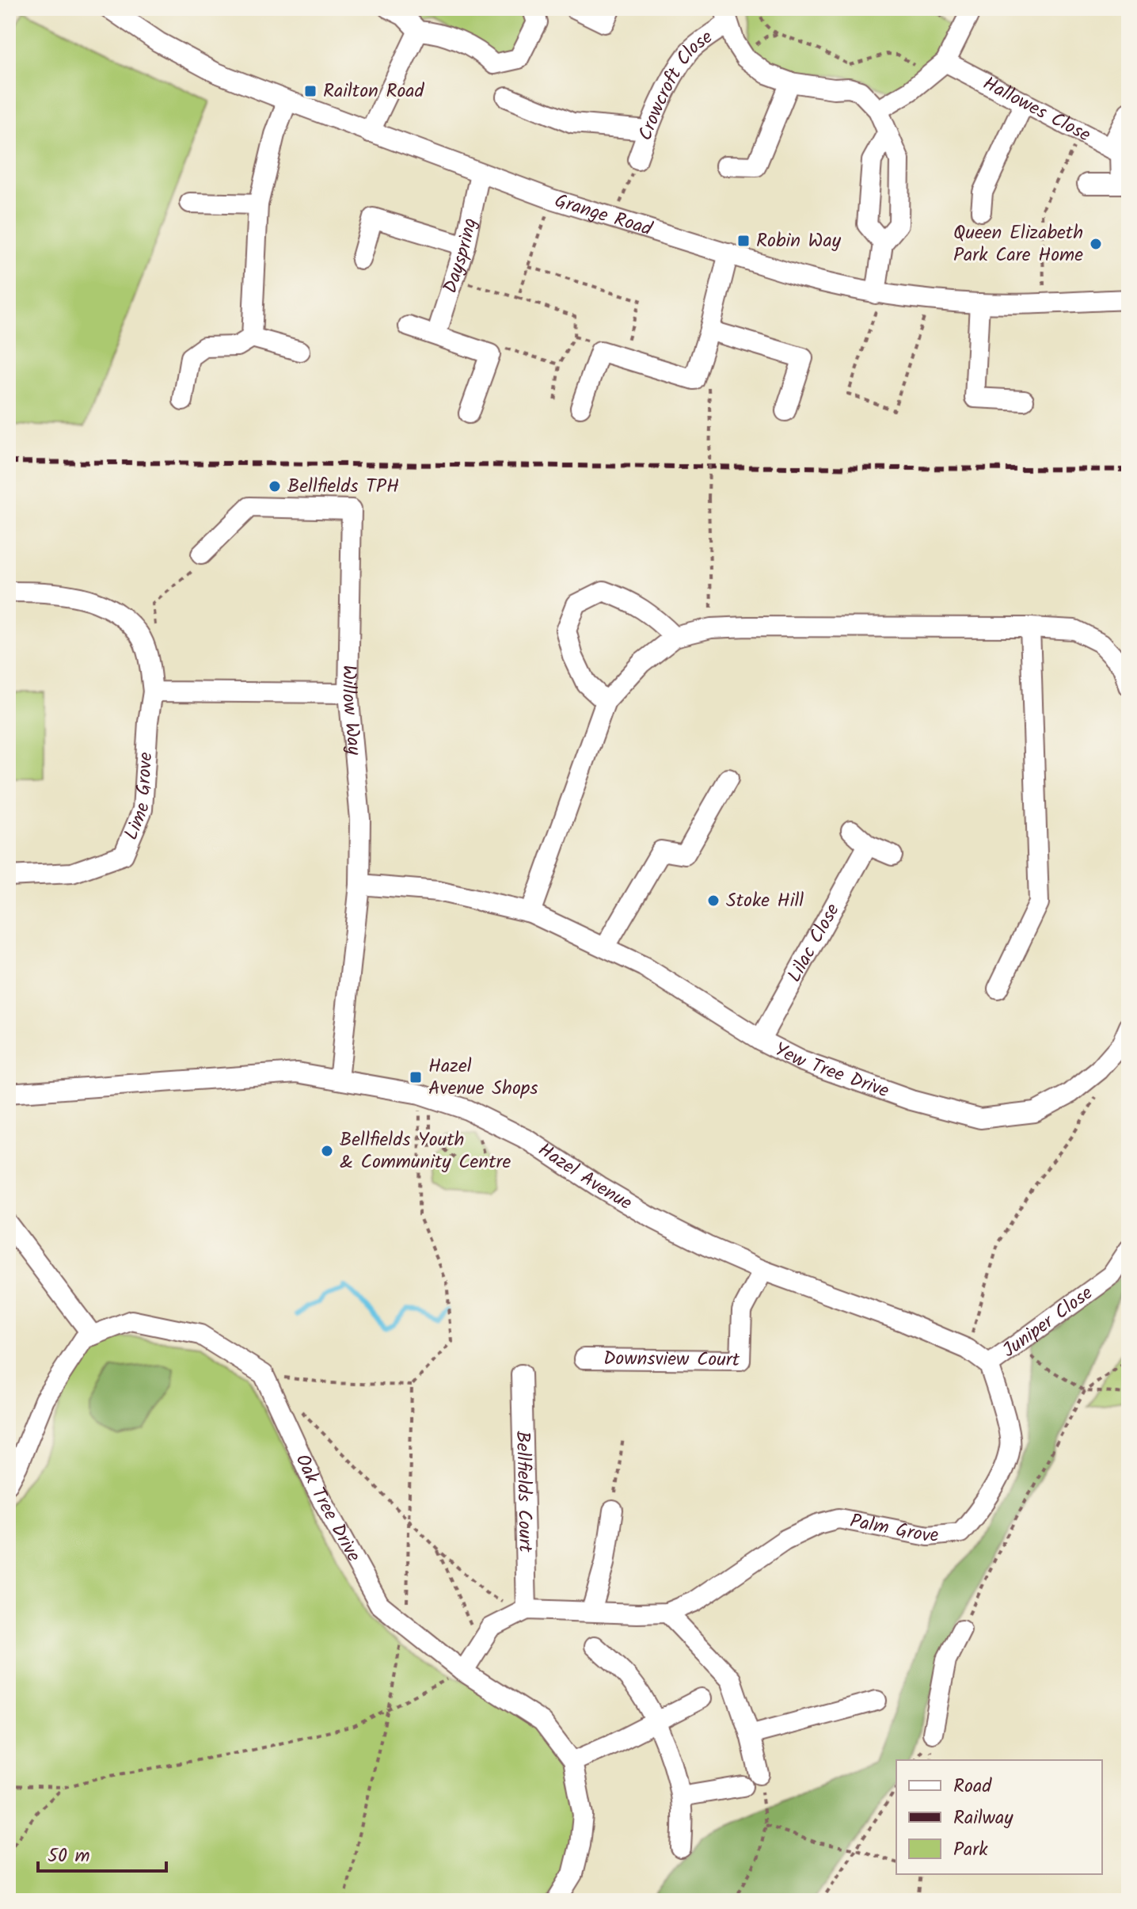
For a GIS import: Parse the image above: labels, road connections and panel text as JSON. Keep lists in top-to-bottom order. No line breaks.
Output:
{"streets":{"street":["Crowcroft Close","Hallowes Close","Grange Road","Dayspring","Willow Way","Lime Grove","Lilac Close","Yew Tree Drive","Hazel Avenue","Juniper Close","Downsview Court","Bellfields Court","Oak Tree Drive","Palm Grove"]},"crossings":[["Grange Road","Dayspring"],["Willow Way","Yew Tree Drive"],["Willow Way","Hazel Avenue"],["Lilac Close","Yew Tree Drive"],["Hazel Avenue","Juniper Close"],["Hazel Avenue","Downsview Court"],["Hazel Avenue","Palm Grove"],["Juniper Close","Palm Grove"],["Bellfields Court","Palm Grove"],["Oak Tree Drive","Palm Grove"]],"places":{"transit":["Railton Road","Robin Way","Hazel Avenue Shops"],"other":["Queen Elizabeth Park Care Home","Bellfields TPH","Stoke Hill","Bellfields Youth & Community Centre"]},"legend":["Road","Railway","Park"],"scale_bar":"50 m"}
